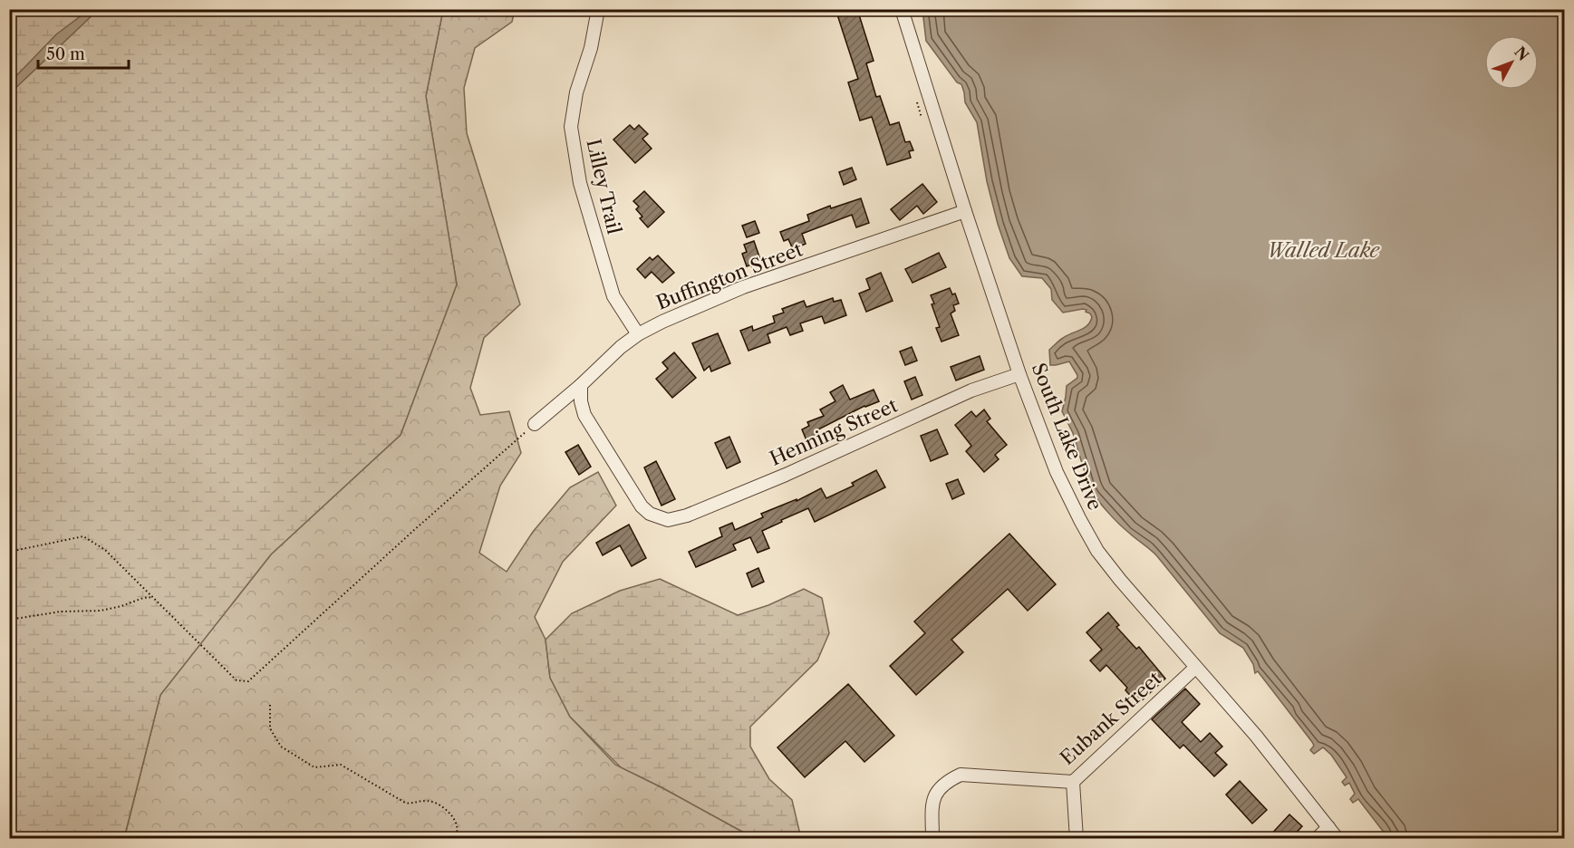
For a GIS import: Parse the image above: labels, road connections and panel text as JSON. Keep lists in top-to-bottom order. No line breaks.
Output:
{"streets":{"street":["Lilley Trail","Buffington Street","Henning Street","South Lake Drive","Eubank Street"]},"crossings":[["Lilley Trail","Buffington Street"],["Buffington Street","Henning Street"],["Buffington Street","South Lake Drive"],["Henning Street","South Lake Drive"],["South Lake Drive","Eubank Street"]],"water":["Walled Lake"],"scale_bar":"50 m","north":"top right"}
